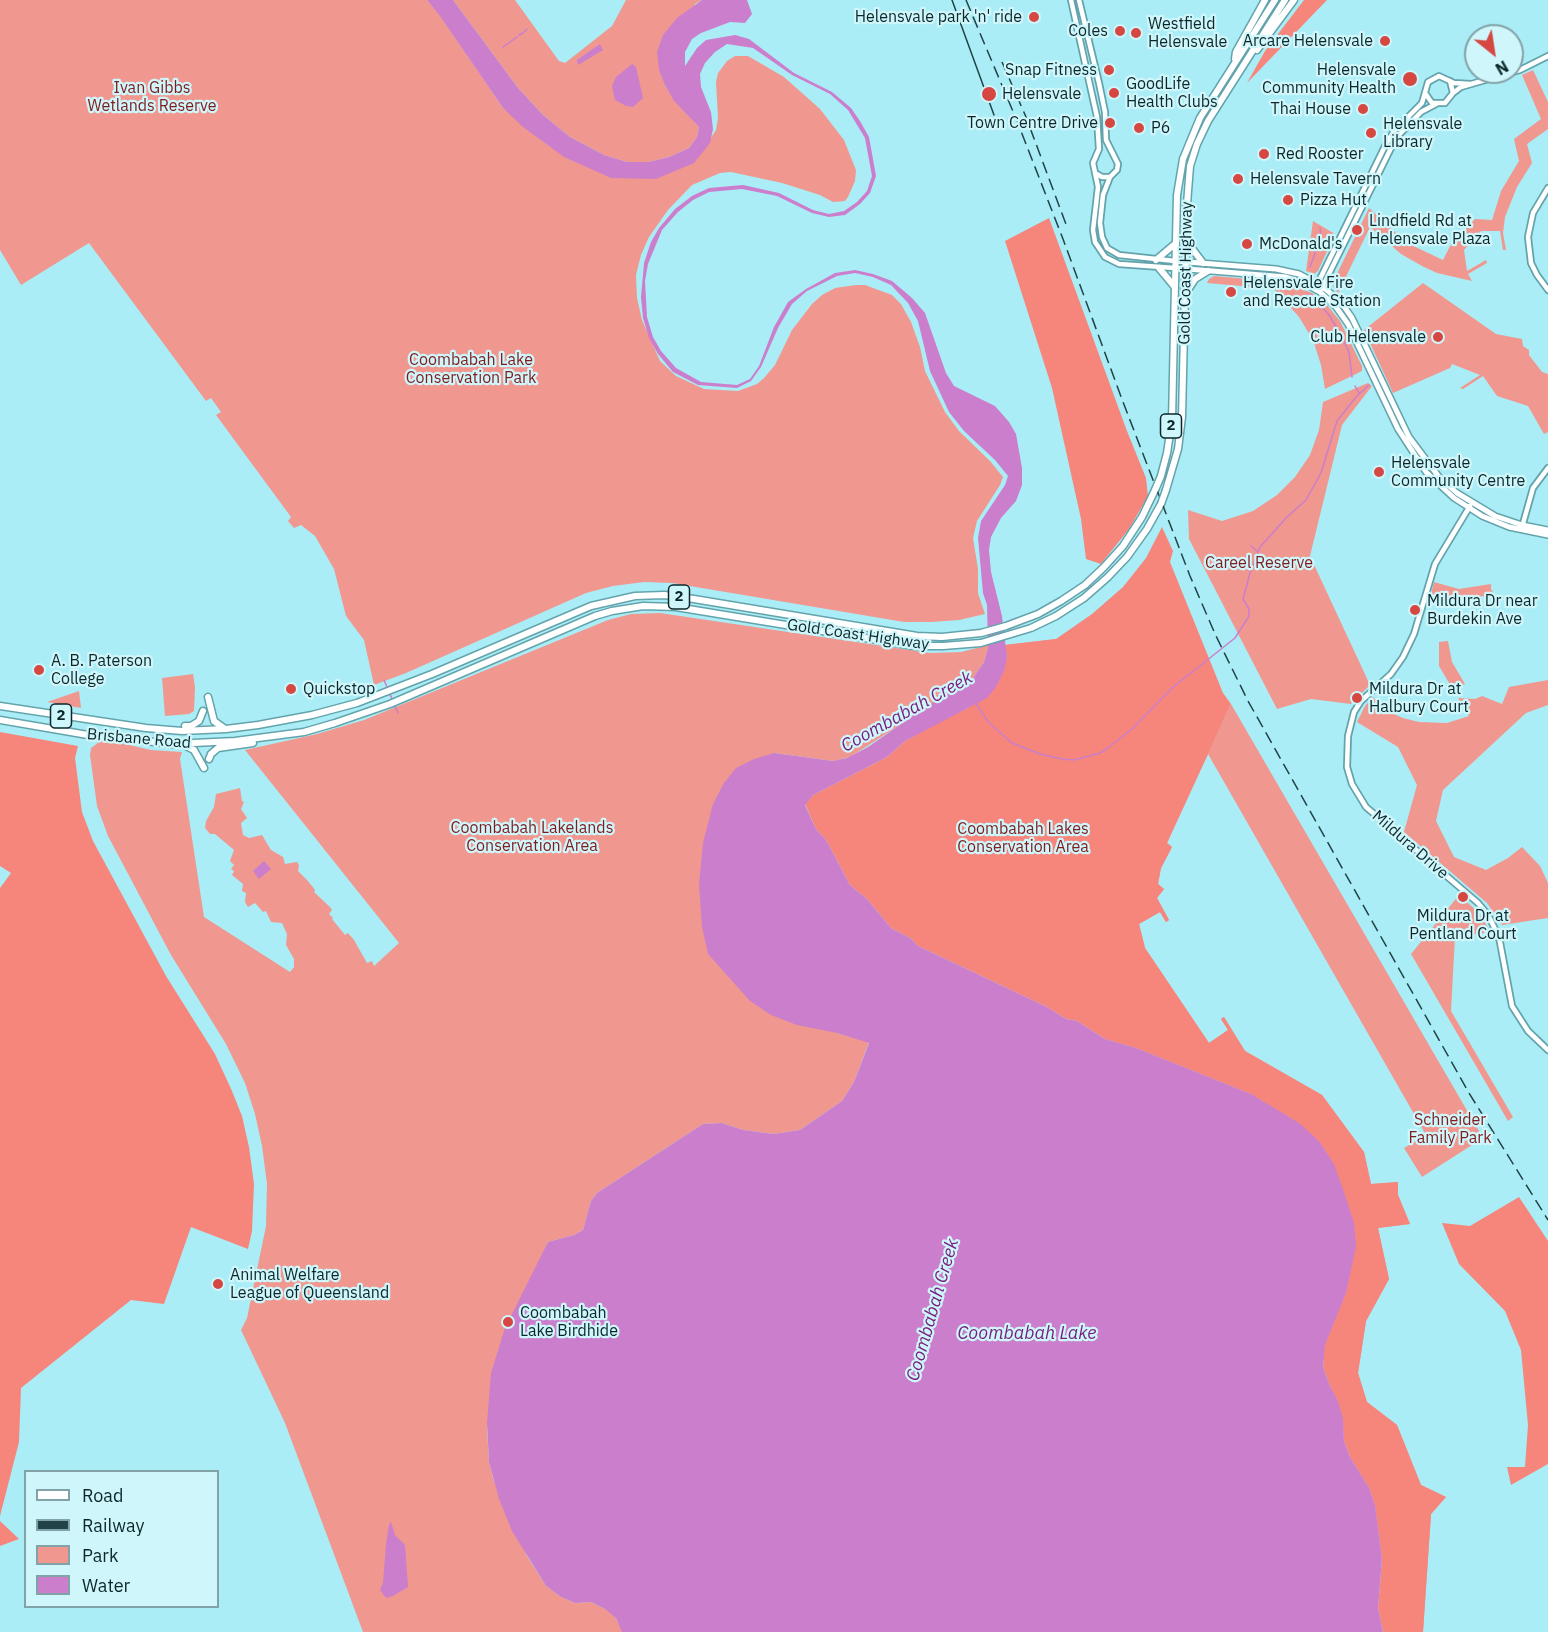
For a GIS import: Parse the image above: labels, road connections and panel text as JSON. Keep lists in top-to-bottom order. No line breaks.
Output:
{"streets":{"highway":["Gold Coast Highway","2","Brisbane Road"],"street":["Mildura Drive"]},"crossings":[["Gold Coast Highway","Brisbane Road"]],"water":["Coombabah Creek","Coombabah Lake"],"parks":["Ivan Gibbs Wetlands Reserve","Coombabah Lake Conservation Park","Careel Reserve","Coombabah Lakelands Conservation Area","Coombabah Lakes Conservation Area","Schneider Family Park"],"places":["Helensvale park 'n' ride","Coles","Westfield Helensvale","Arcare Helensvale","Snap Fitness","Helensvale Community Health","GoodLife Health Clubs","Helensvale","Thai House","Town Centre Drive","P6","Helensvale Library","Red Rooster","Helensvale Tavern","Pizza Hut","Lindfield Rd at Helensvale Plaza","McDonald's","Helensvale Fire and Rescue Station","Club Helensvale","Helensvale Community Centre","Mildura Dr near Burdekin Ave","A. B. Paterson College","Quickstop","Mildura Dr at Halbury Court","Mildura Dr at Pentland Court","Animal Welfare League of Queensland","Coombabah Lake Birdhide"],"legend":["Road","Railway","Park","Water"],"north":"bottom right"}
